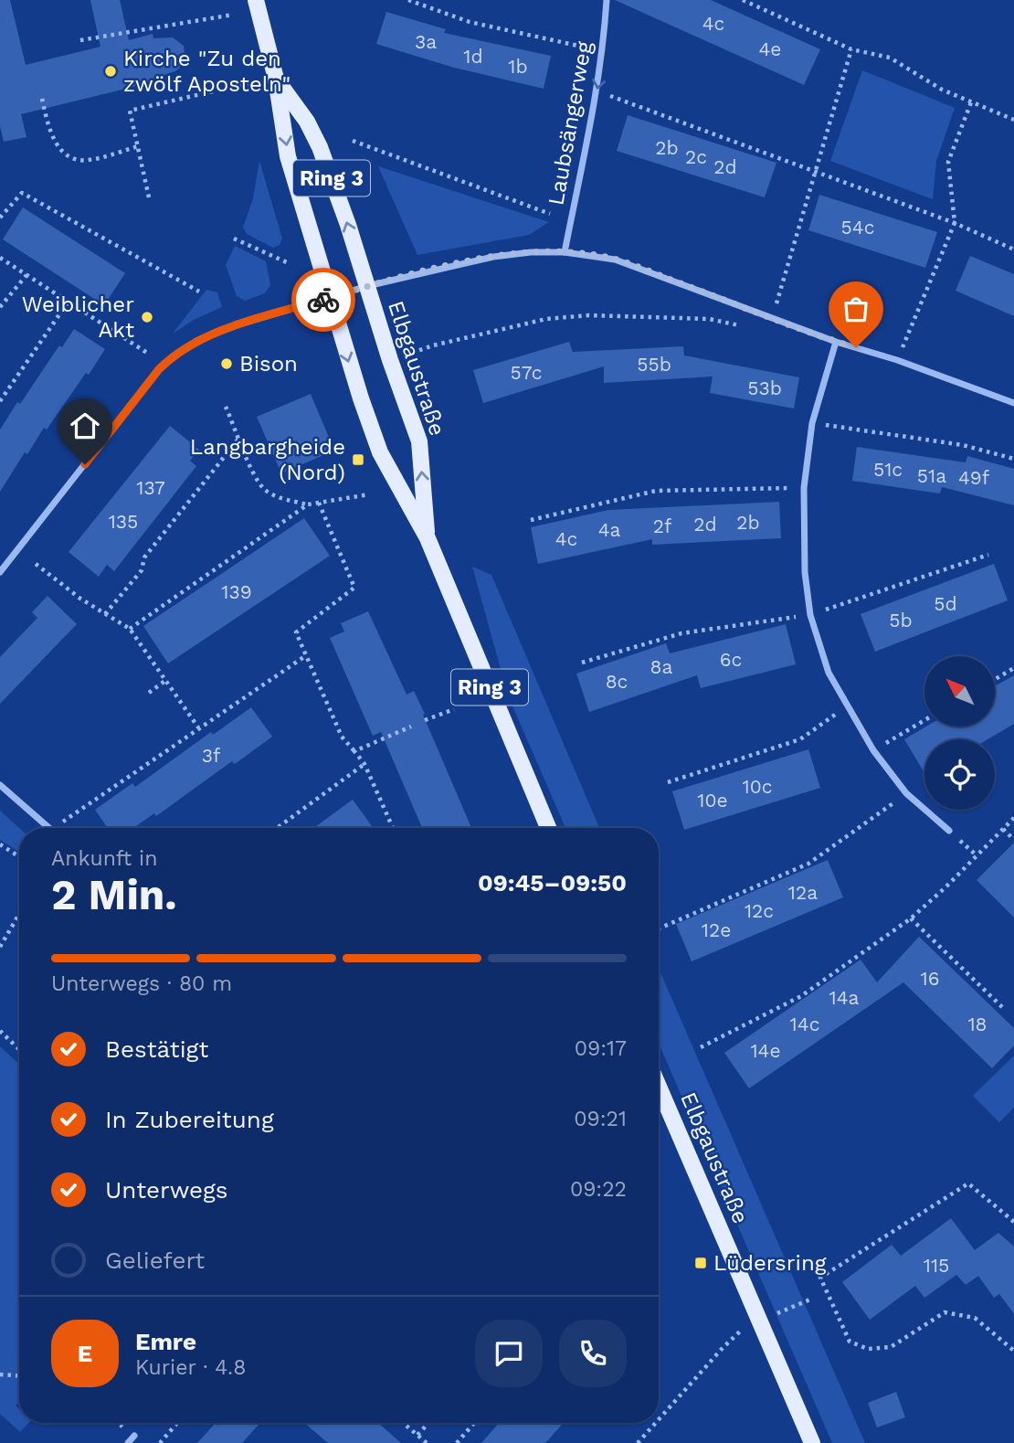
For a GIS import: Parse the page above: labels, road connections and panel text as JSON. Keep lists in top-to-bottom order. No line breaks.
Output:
{"streets":{"main road":["Ring 3","Elbgaustraße"],"street":["Laubsängerweg"]},"places":{"other":["Kirche \"Zu den zwölf Aposteln\"","Weiblicher Akt","Bison"],"transit":["Langbargheide (Nord)","Lüdersring"]},"house_numbers":["4c","3a","4e","1d","1b","2b","2c","2d","54c","55b","57c","53b","51c","51a","49f","137","135","2b","2d","2f","4a","4c","139","5d","5b","6c","8a","8c","3f","10c","10e","12a","12c","12e","16","14a","14c","18","14e","115"],"north":"top left","page":{"heading":["2 Min.","Ankunft in","09:45–09:50"],"panel":["Emre","Kurier · 4.8"],"bar":"Unterwegs · 80 m","list":[["Bestätigt","09:17"],["In Zubereitung","09:21"],["Unterwegs","09:22"],"Geliefert"],"round":"E"}}
